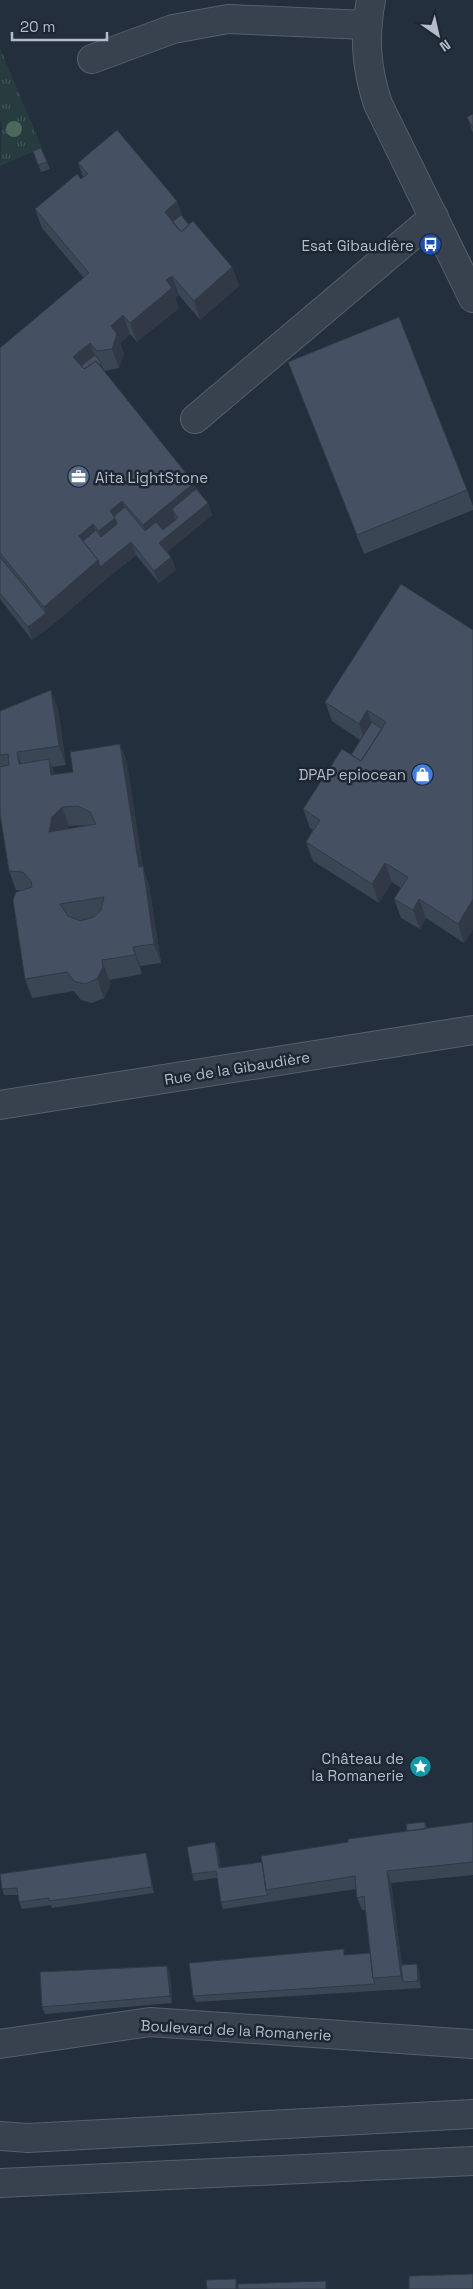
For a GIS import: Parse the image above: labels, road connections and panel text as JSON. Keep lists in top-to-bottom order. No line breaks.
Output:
{"streets":{"street":["Rue de la Gibaudière","Boulevard de la Romanerie"]},"places":{"bus stop":["Esat Gibaudière"],"office":["Aita LightStone"],"shop":["DPAP epiocean"],"place":["Château de la Romanerie"]},"scale_bar":"20 m","north":"bottom right"}
